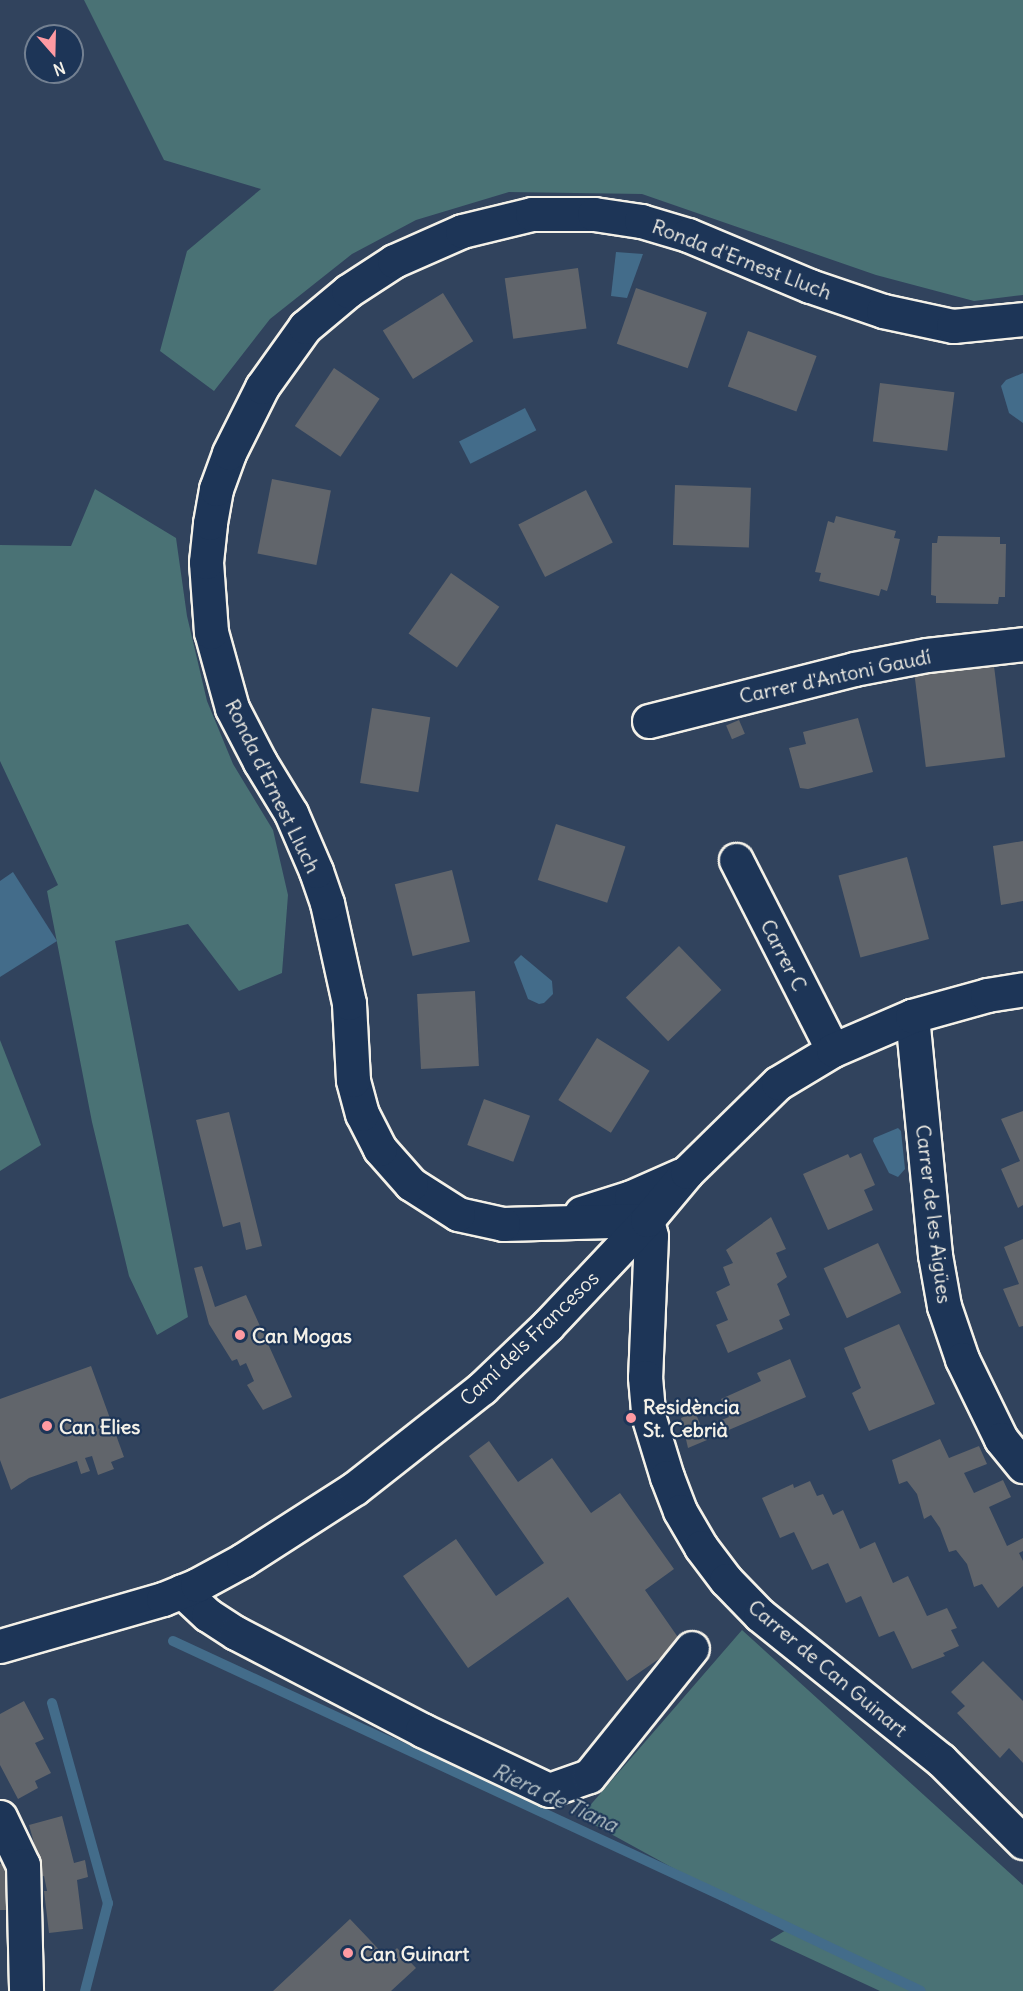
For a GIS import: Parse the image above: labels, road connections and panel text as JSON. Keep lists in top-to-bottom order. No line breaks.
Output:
{"streets":{"street":["Ronda d'Ernest Lluch","Carrer d'Antoni Gaudí","Carrer C","Carrer de les Aigües","Camí dels Francesos","Carrer de Can Guinart"]},"crossings":[["Ronda d'Ernest Lluch","Camí dels Francesos"],["Ronda d'Ernest Lluch","Carrer de Can Guinart"],["Carrer C","Camí dels Francesos"],["Carrer de les Aigües","Camí dels Francesos"],["Camí dels Francesos","Carrer de Can Guinart"]],"water":["Riera de Tiana"],"places":["Can Mogas","Residència St. Cebrià","Can Elies","Can Guinart"],"north":"bottom"}
